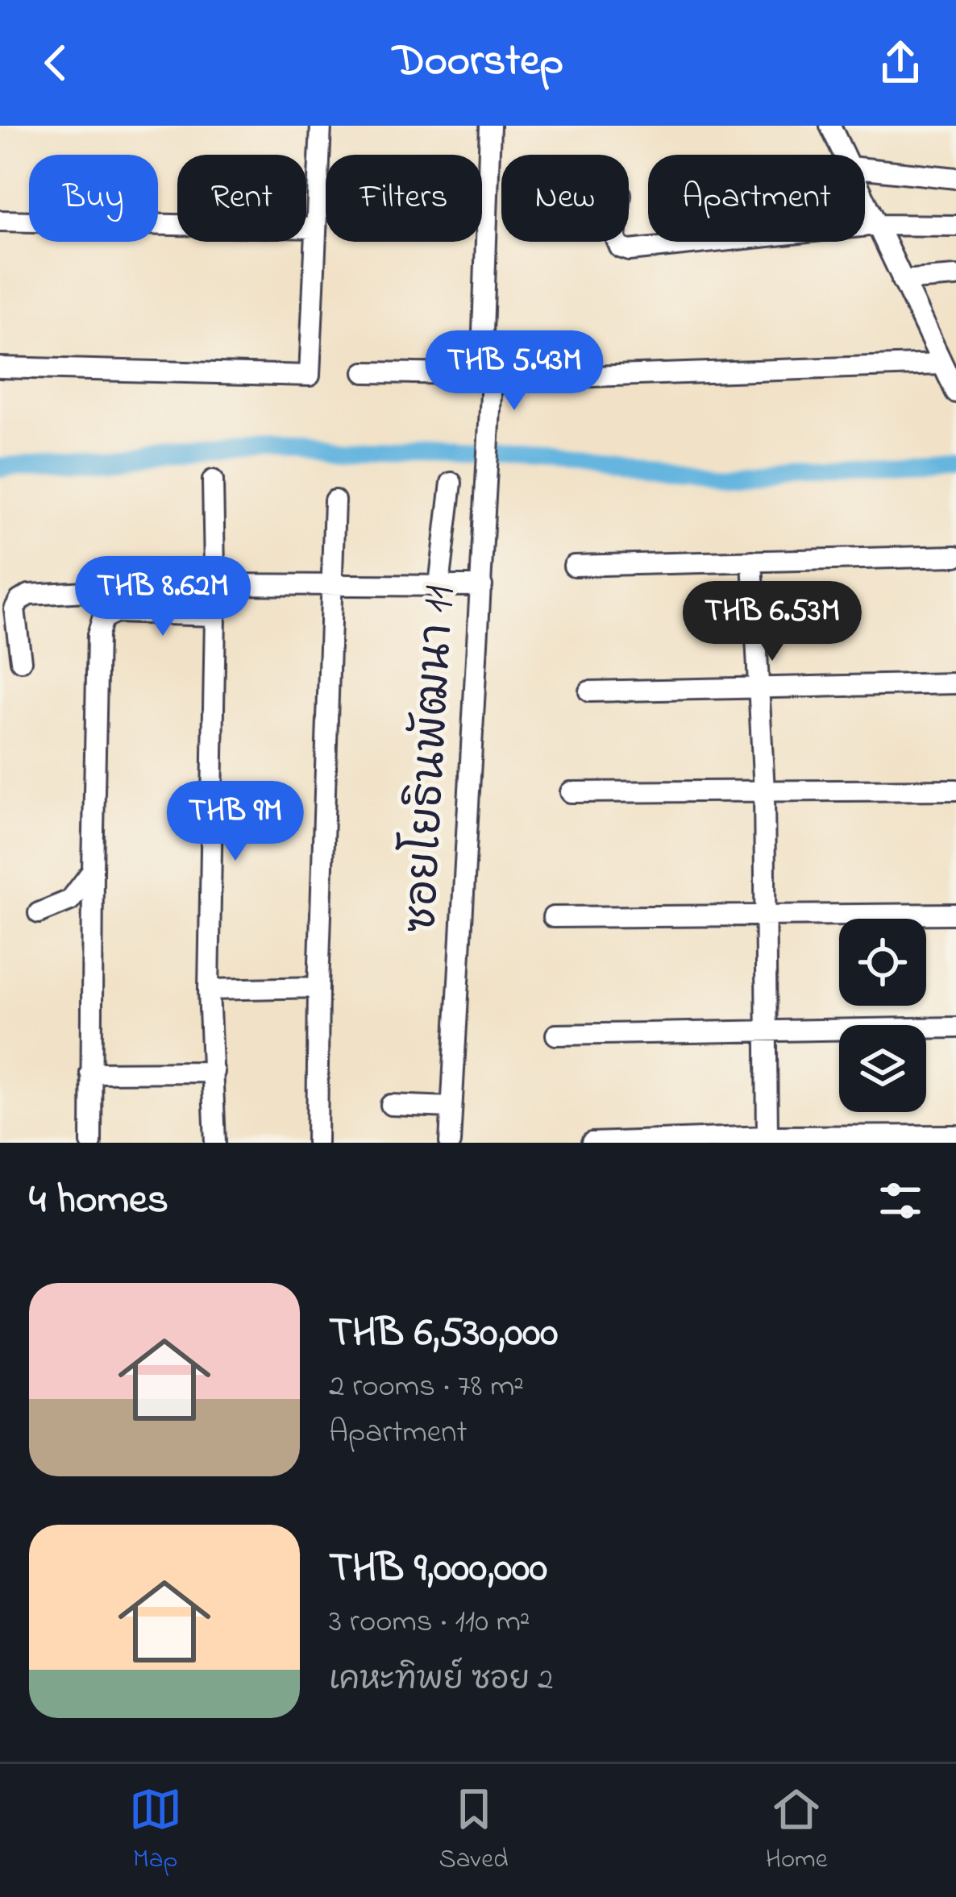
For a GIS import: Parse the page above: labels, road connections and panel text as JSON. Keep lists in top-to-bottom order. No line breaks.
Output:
{"streets":{"street":["ซอยโยธินพัฒนา 11"]},"page":{"header":"Doorstep","chip":["Buy","Rent","Filters","New","Apartment"],"price":["THB 5.43M","THB 8.62M","THB 6.53M","THB 9M"],"heading":"4 homes","list":[{"name":"THB 6,530,000","note":"2 rooms · 78 m² · Apartment"},{"name":"THB 9,000,000","note":"3 rooms · 110 m² · เคหะทิพย์ ซอย 2"}],"tabs":["Map","Saved","Home"]}}
